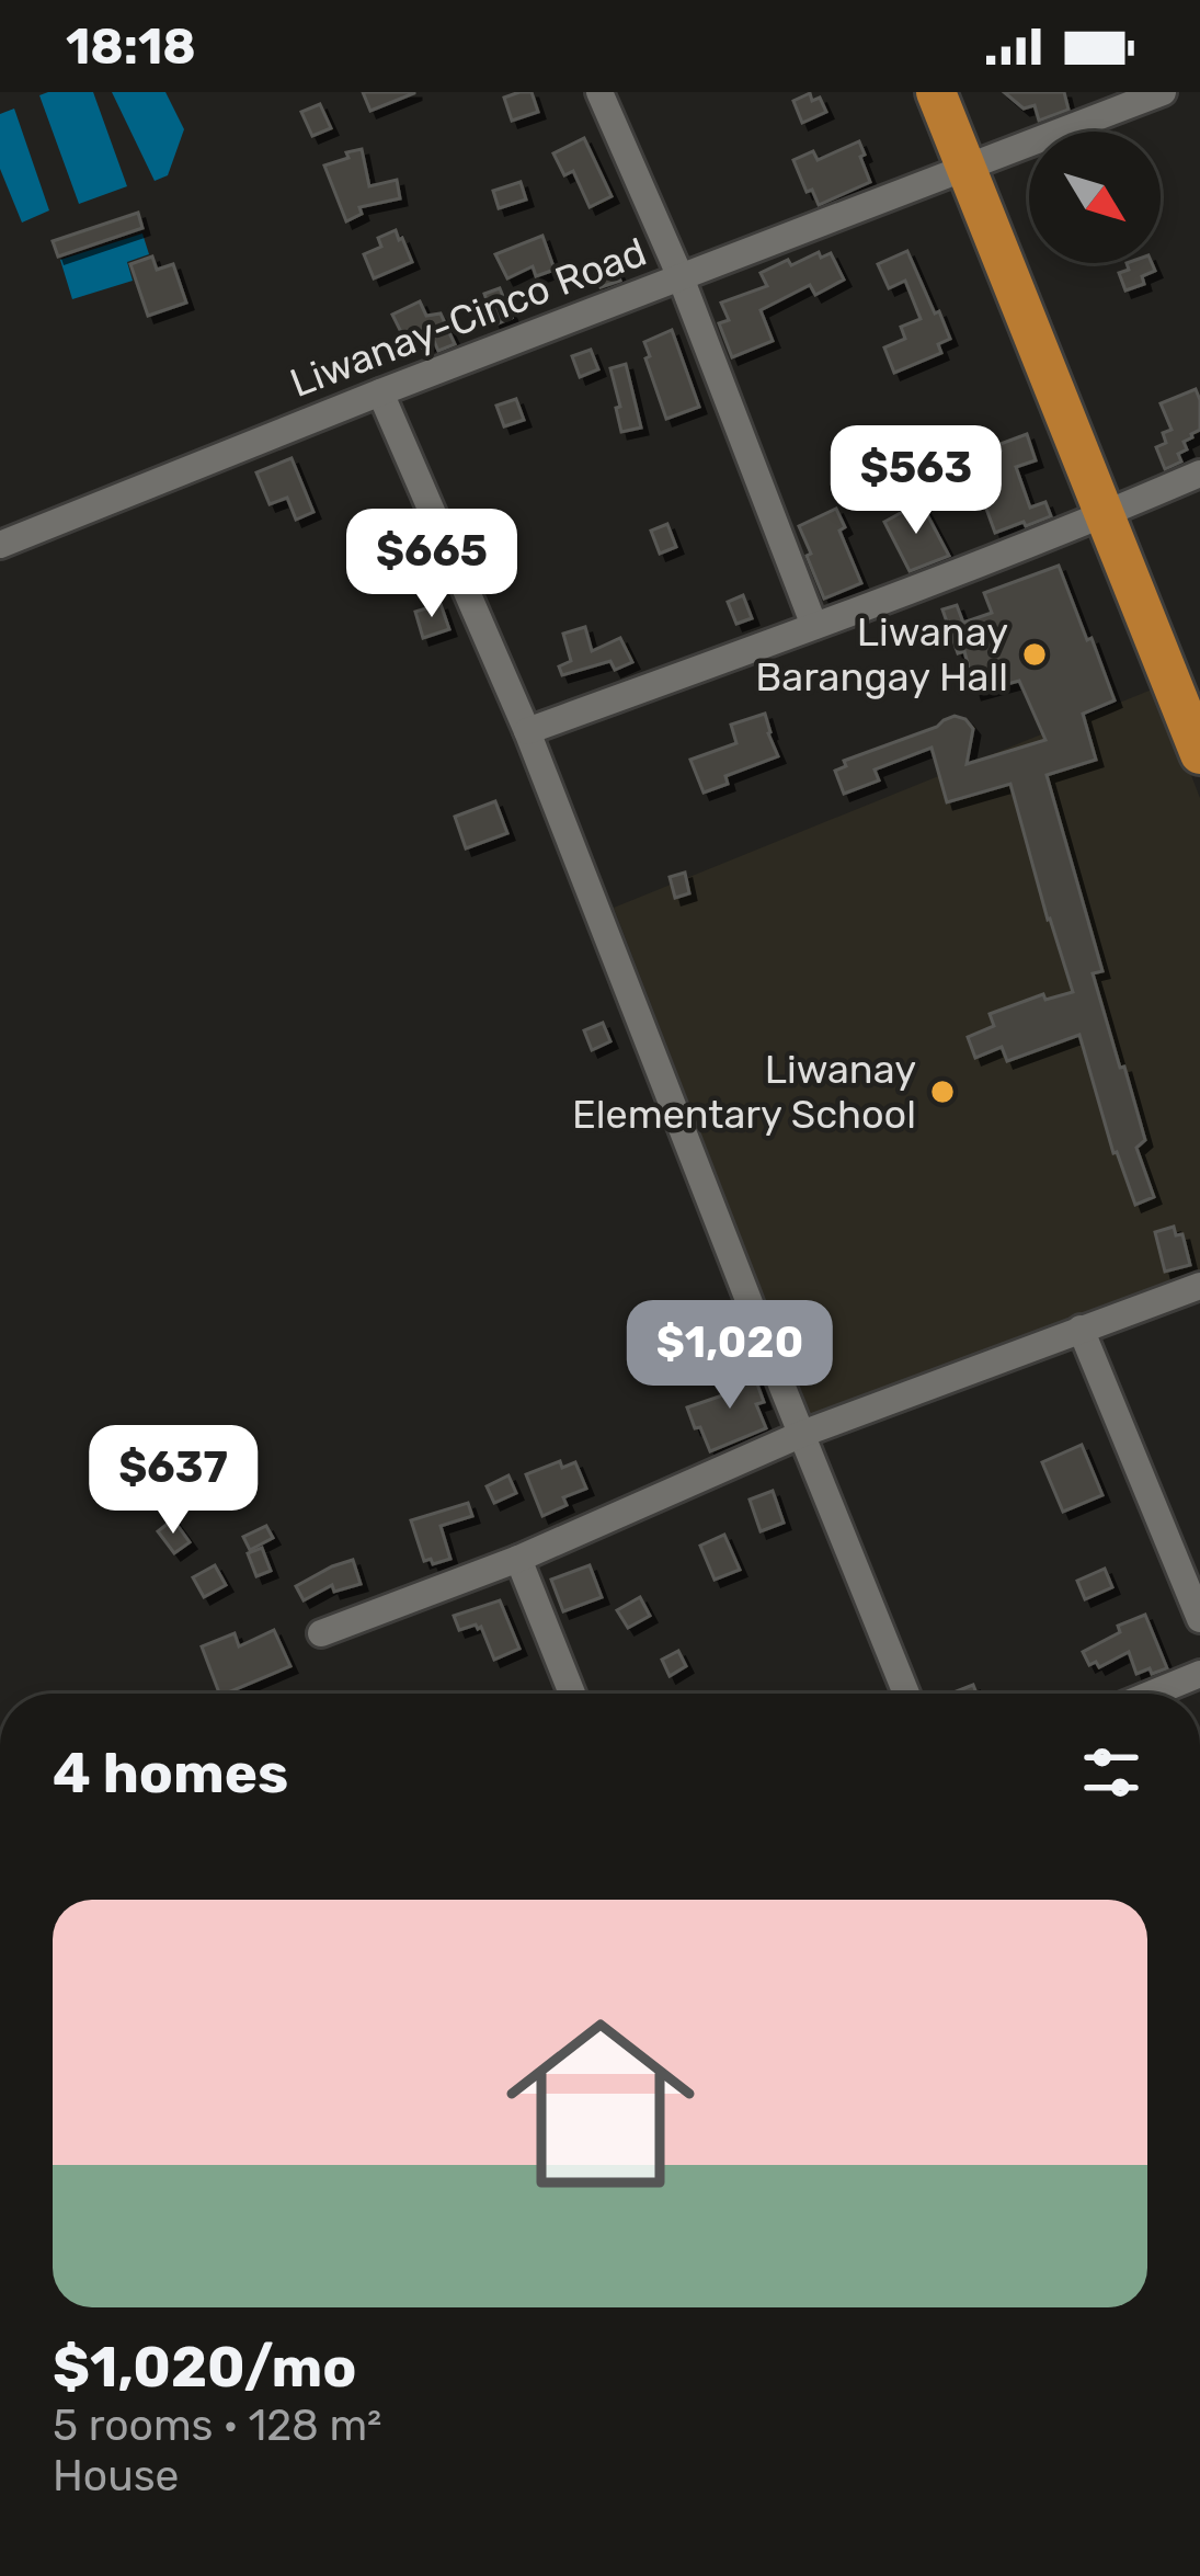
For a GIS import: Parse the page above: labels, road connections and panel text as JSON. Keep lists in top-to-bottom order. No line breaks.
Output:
{"streets":{"street":["Liwanay-Cinco Road"]},"places":["Liwanay Barangay Hall","Liwanay Elementary School"],"north":"bottom right","page":{"status":"18:18","price":["$563","$665","$1,020","$637"],"heading":"4 homes","list":[{"name":"$1,020/mo","note":"5 rooms · 128 m² · House"}]}}
